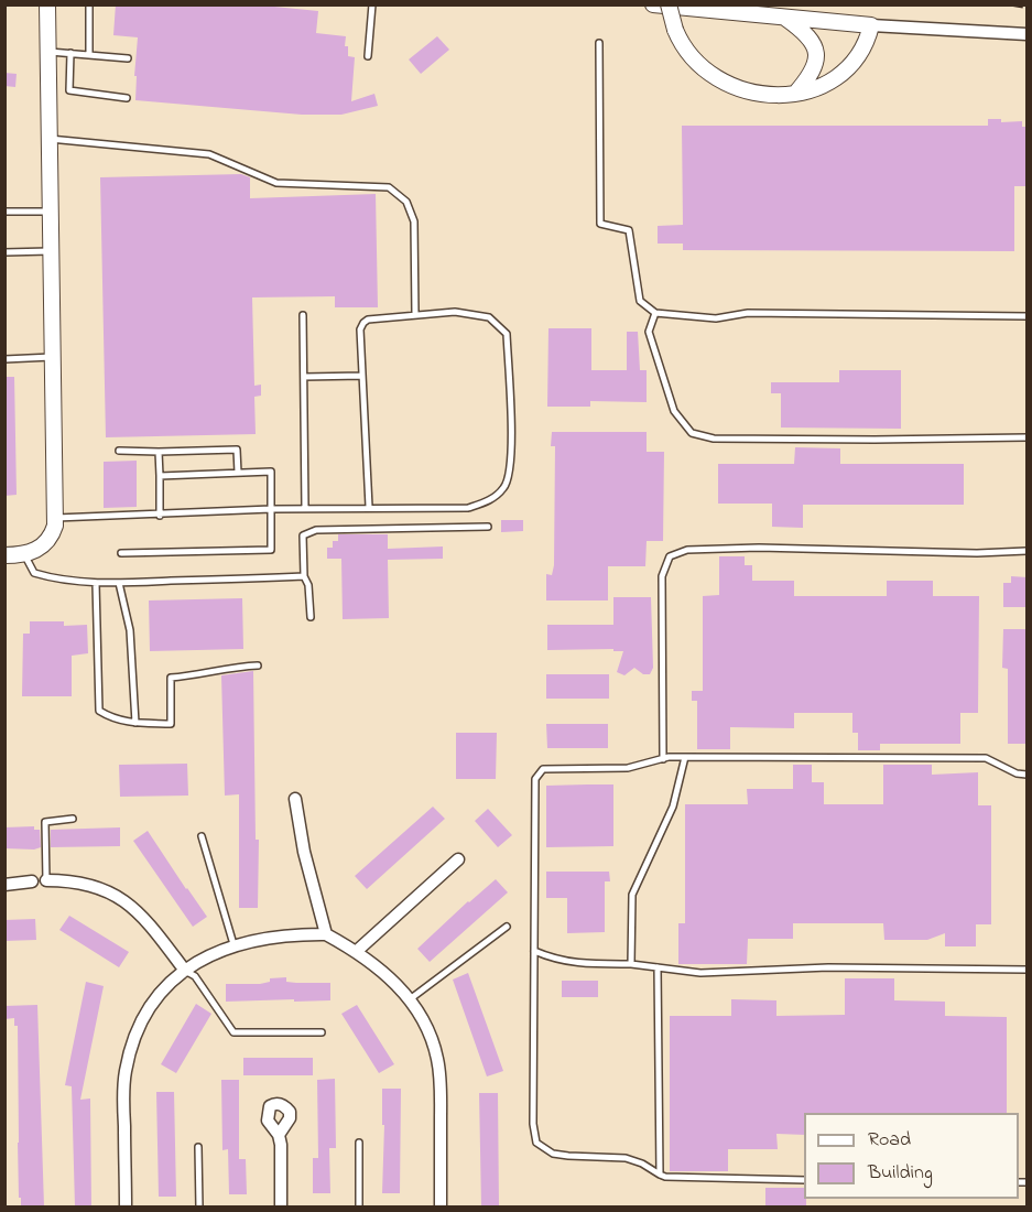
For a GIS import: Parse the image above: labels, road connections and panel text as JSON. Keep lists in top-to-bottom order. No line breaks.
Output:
{"legend":["Road","Building"]}
